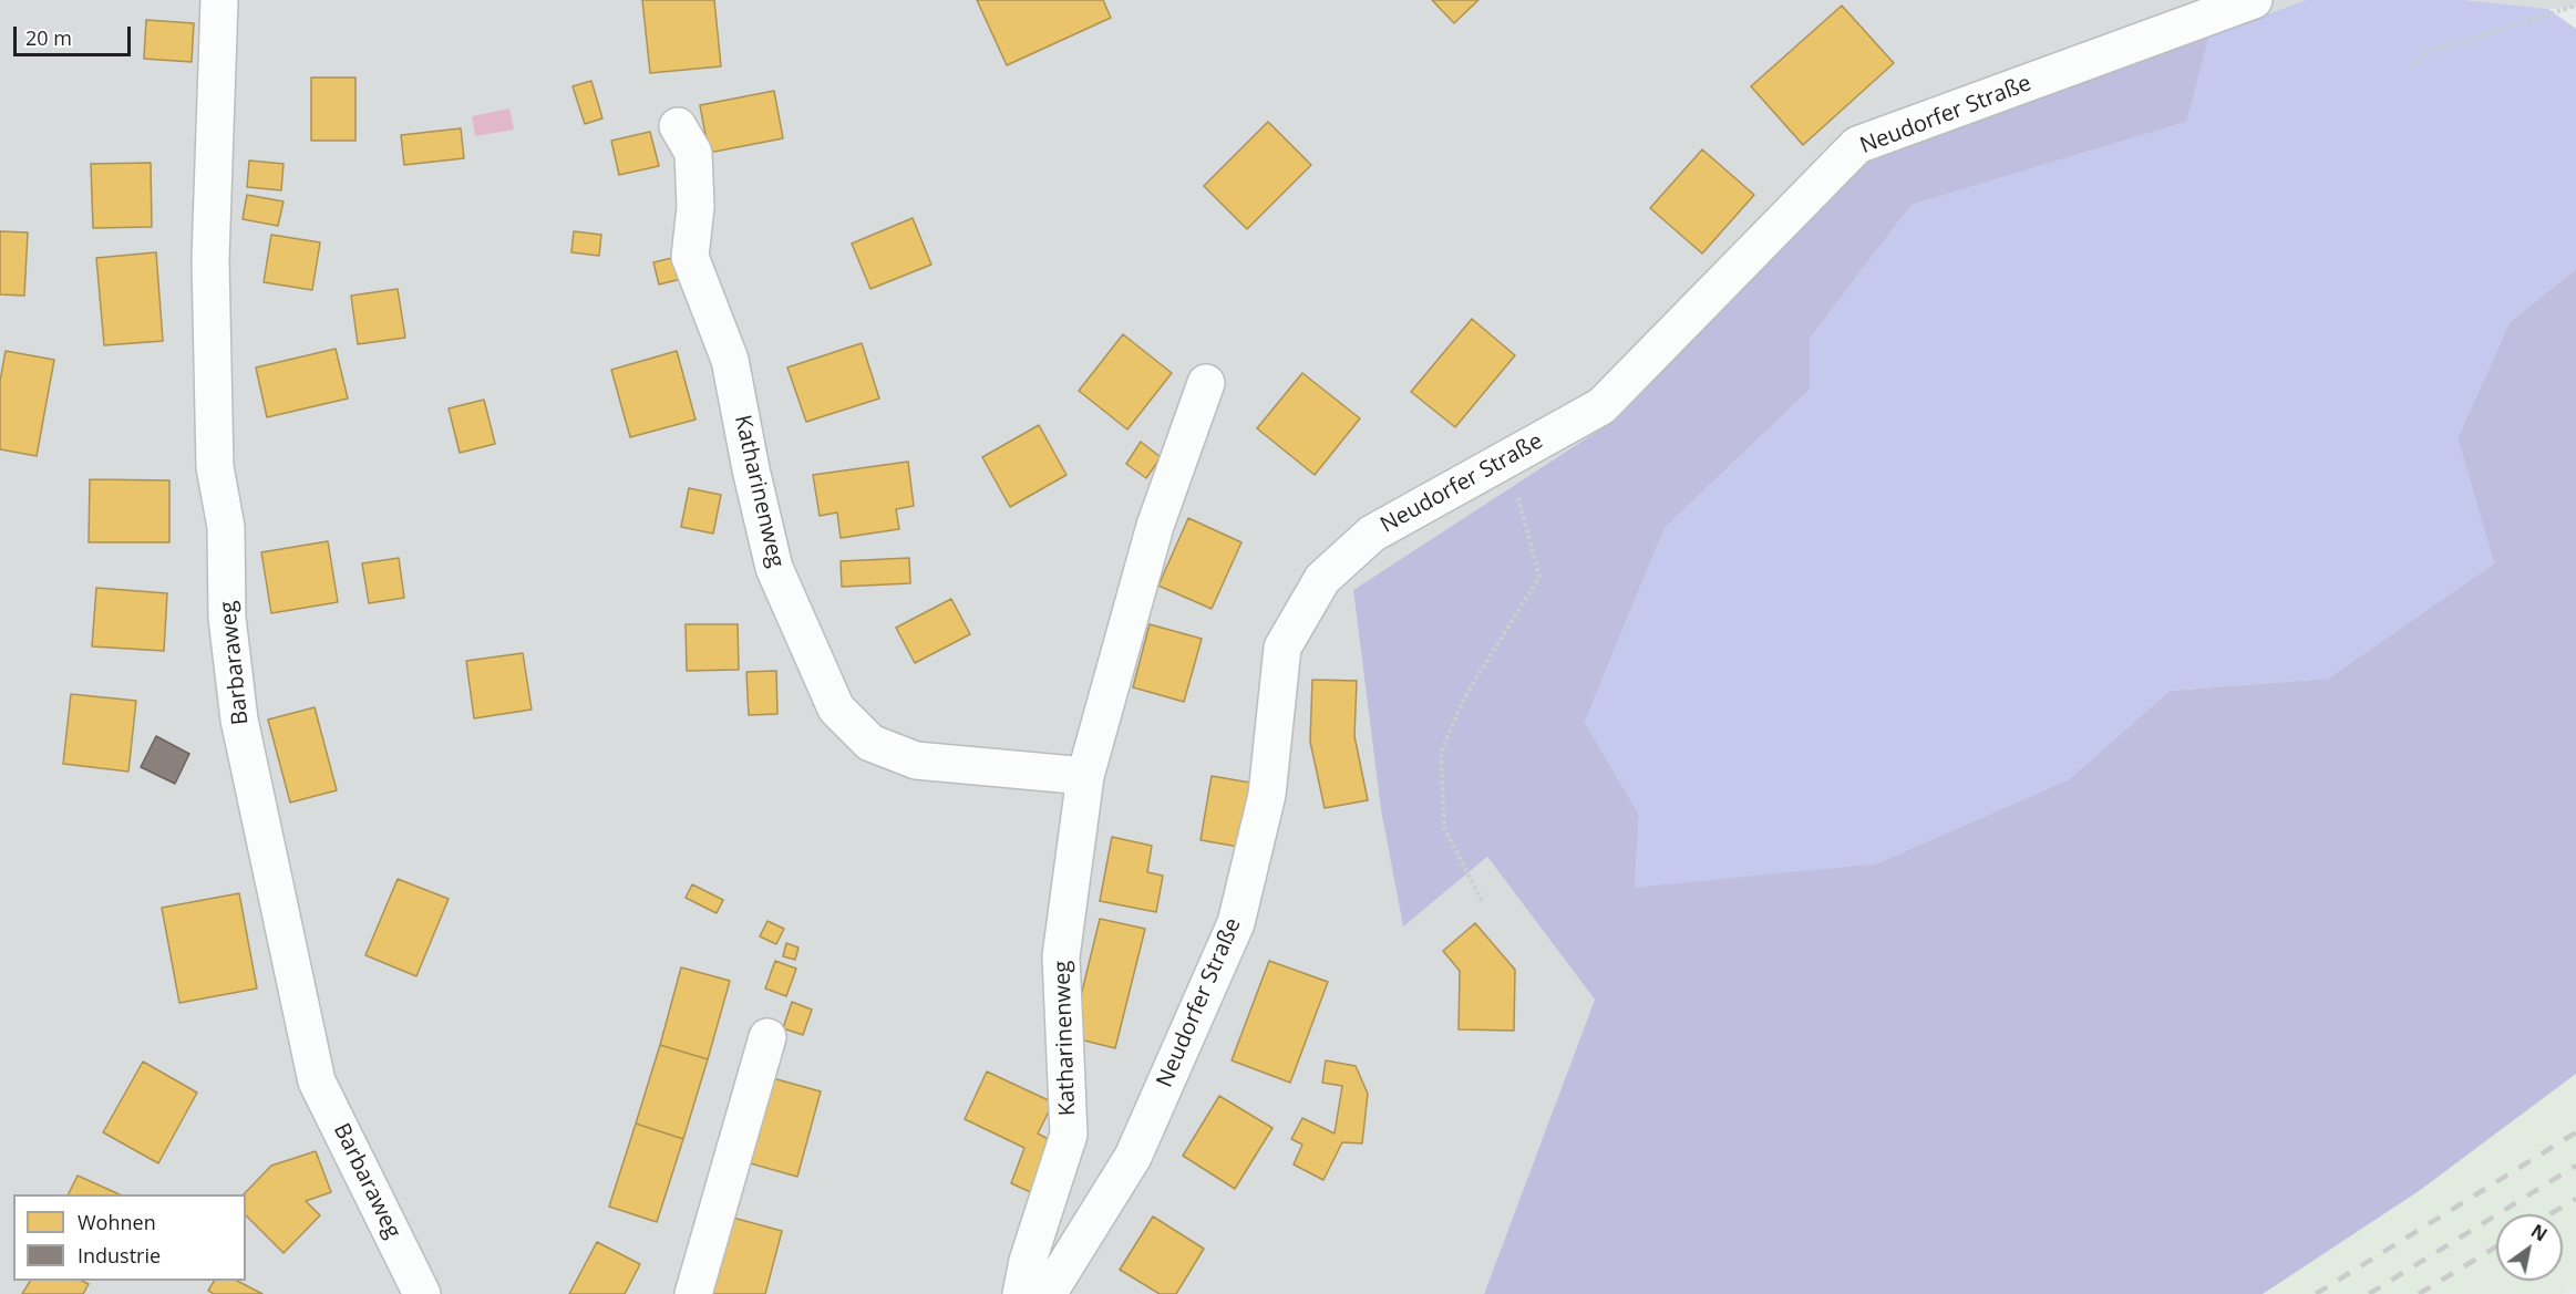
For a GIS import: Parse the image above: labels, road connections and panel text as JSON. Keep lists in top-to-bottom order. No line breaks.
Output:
{"streets":{"street":["Neudorfer Straße","Katharinenweg","Barbaraweg"]},"legend":["Wohnen","Industrie"],"scale_bar":"20 m","north":"top right"}
